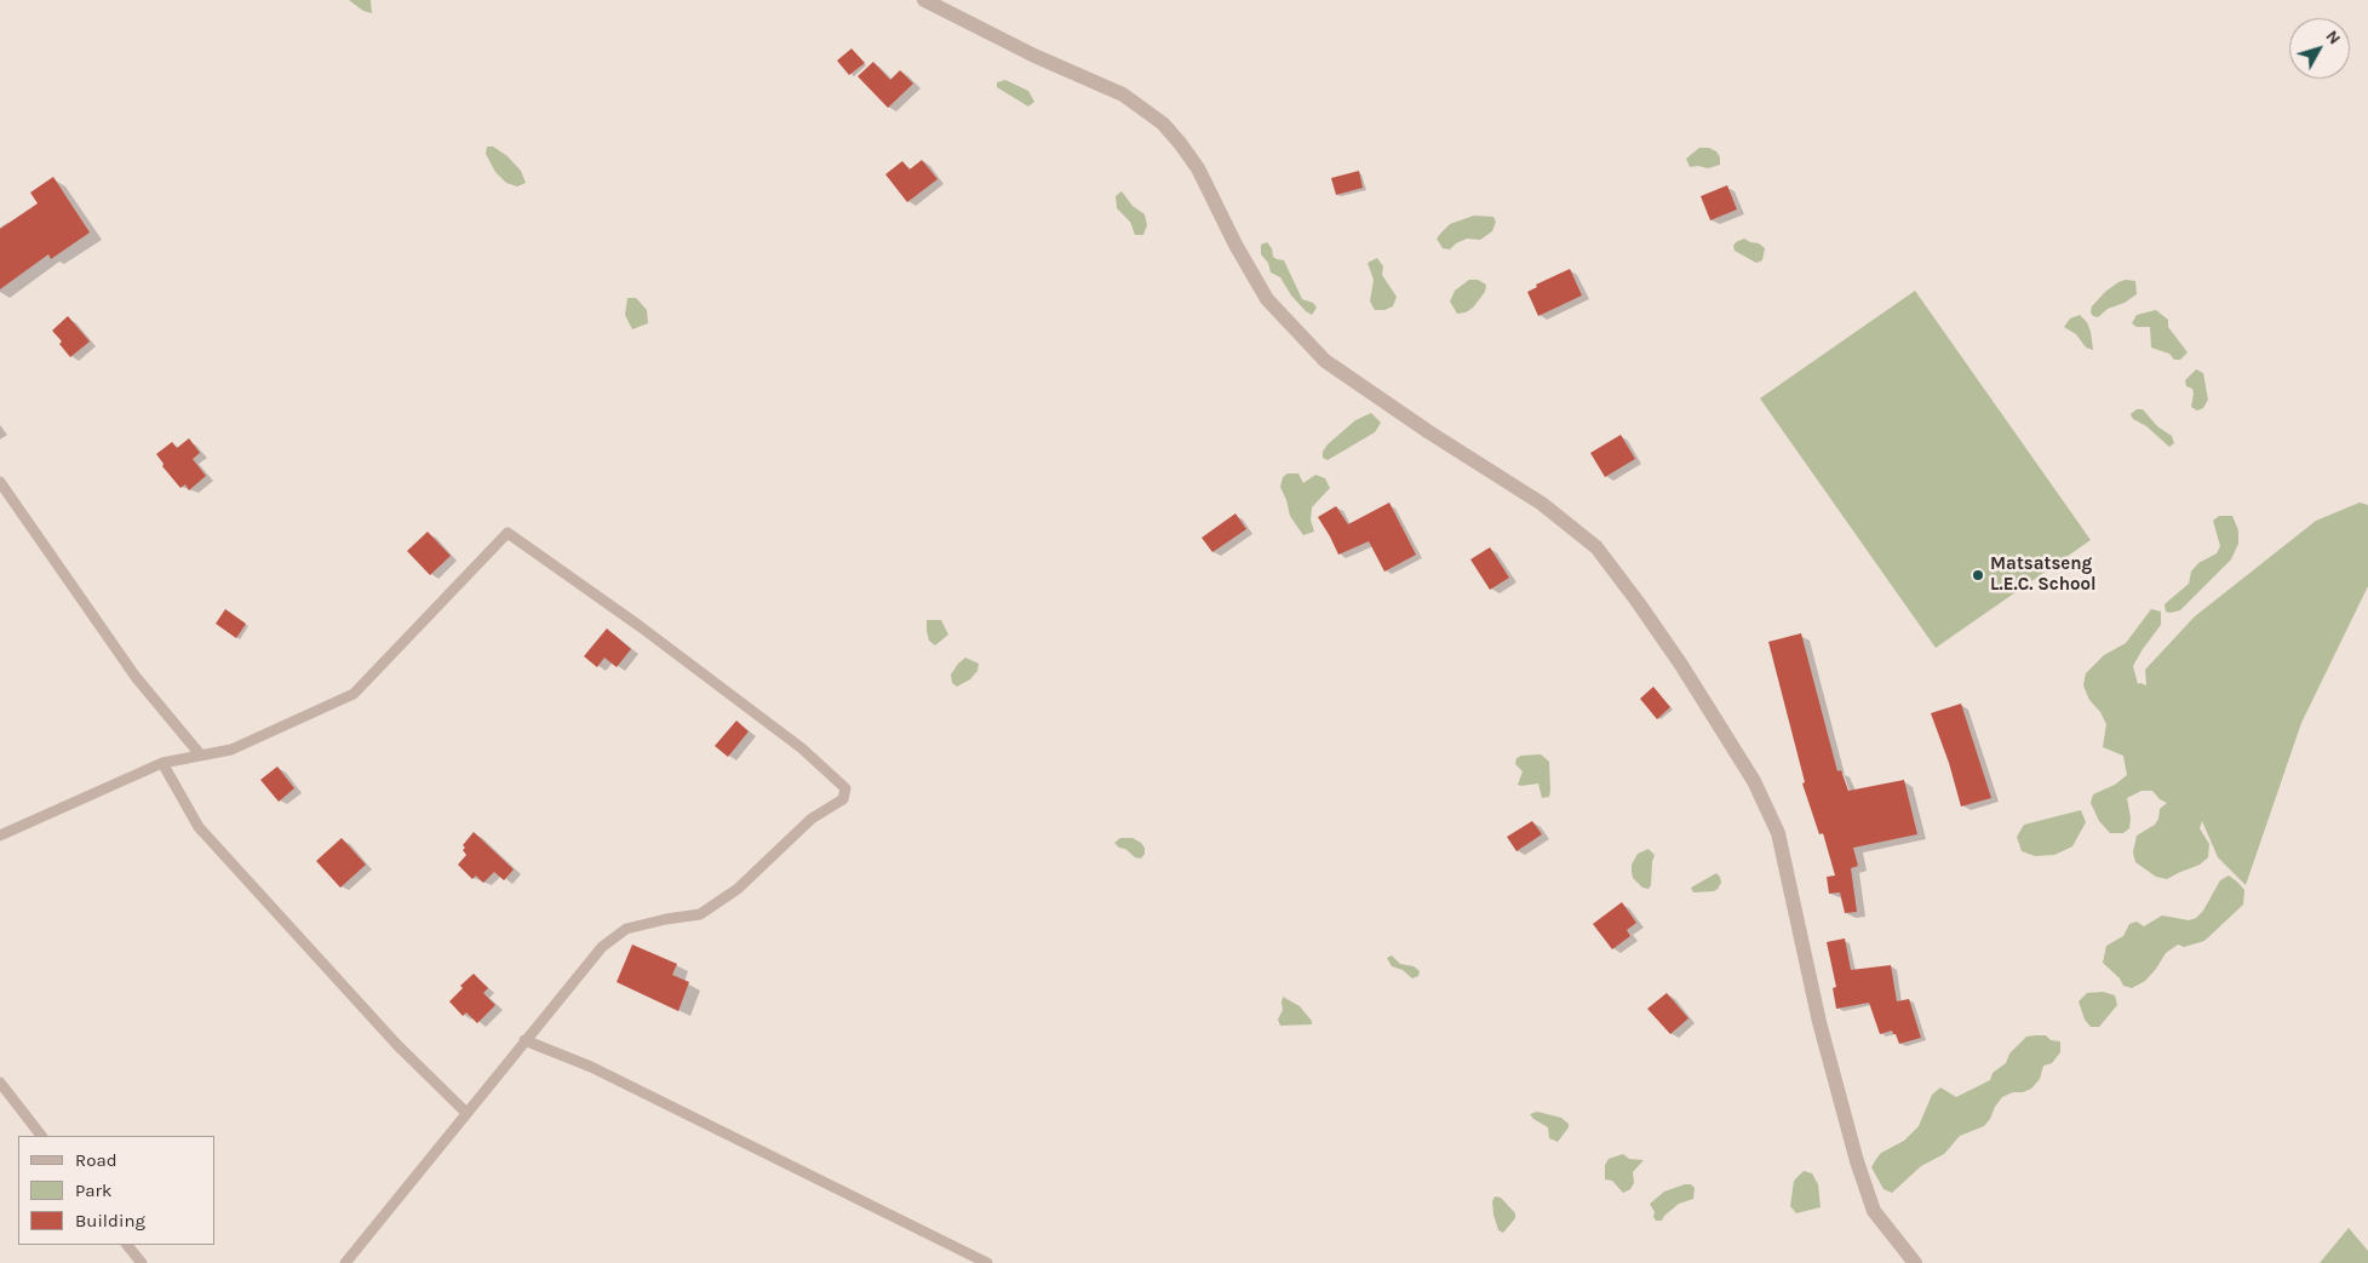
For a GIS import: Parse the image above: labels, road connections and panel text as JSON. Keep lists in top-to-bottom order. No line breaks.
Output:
{"places":["Matsatseng L.E.C. School"],"legend":["Road","Park","Building"],"north":"top right"}
